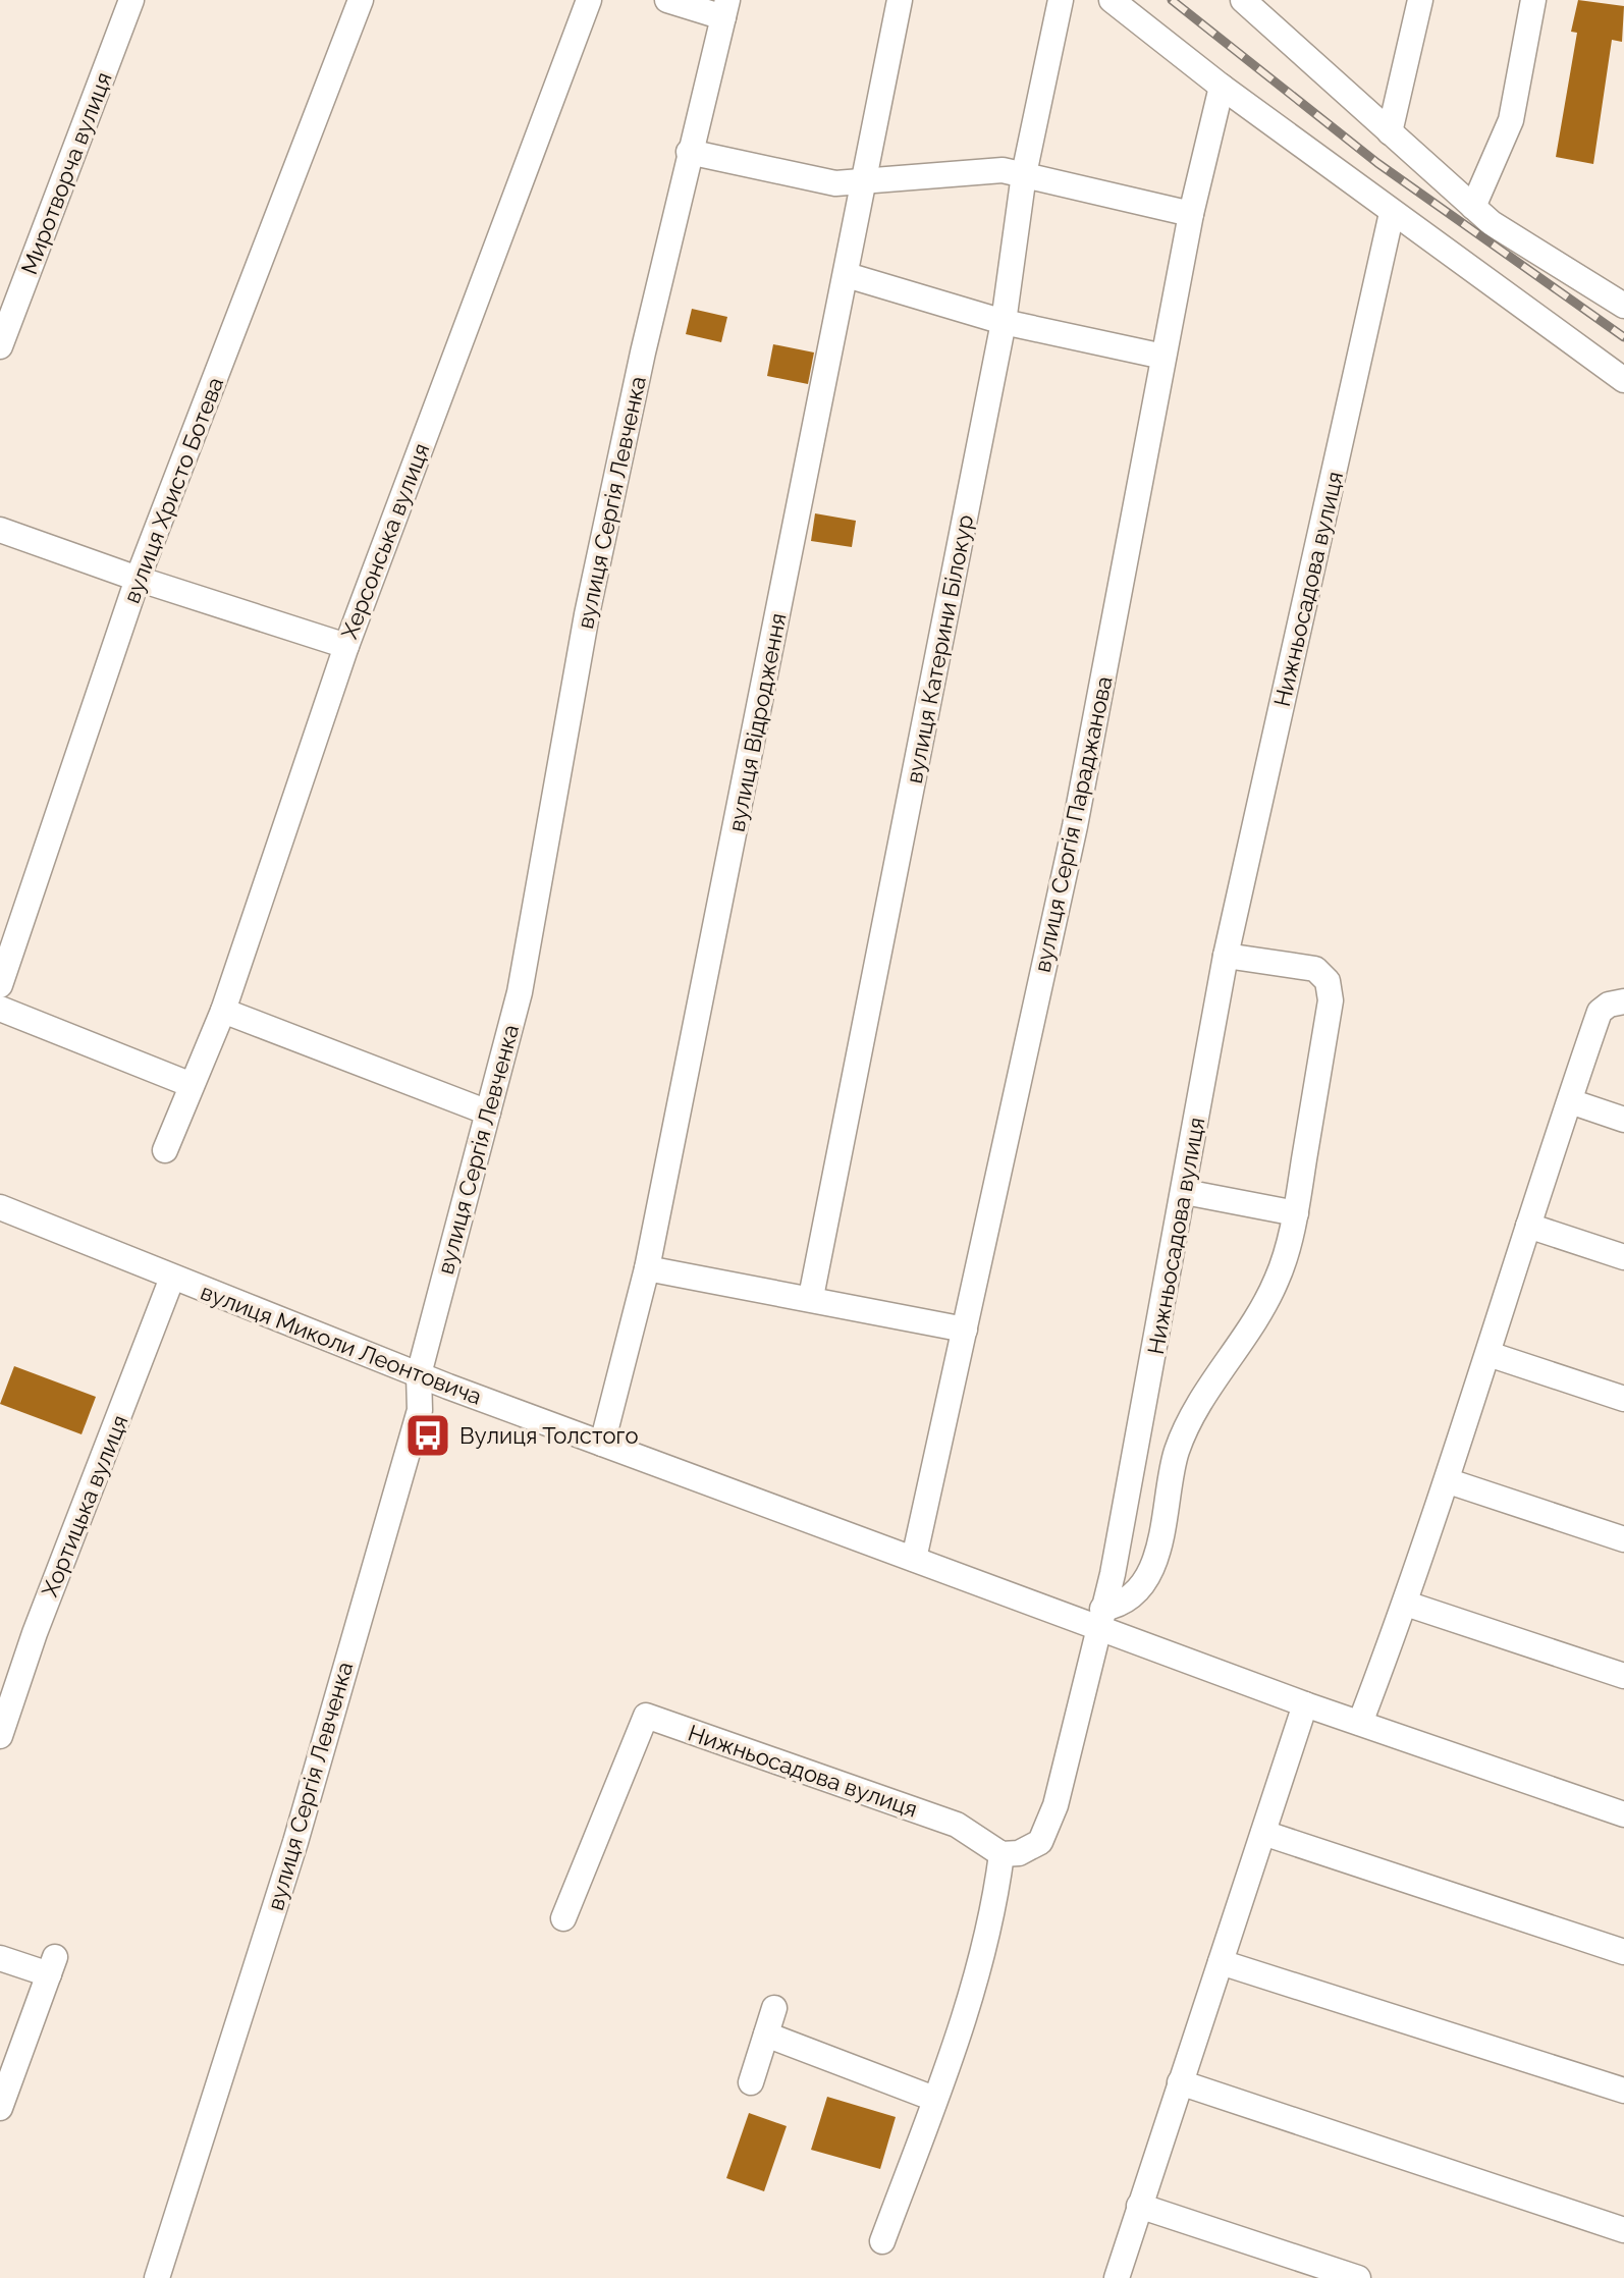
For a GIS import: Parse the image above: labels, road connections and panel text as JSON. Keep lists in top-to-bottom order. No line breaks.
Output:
{"streets":{"street":["Миротворча вулиця","вулиця Христо Ботева","вулиця Сергія Левченка","Херсонська вулиця","Нижньосадова вулиця","вулиця Катерини Білокур","вулиця Відродження","вулиця Сергія Параджанова","вулиця Миколи Леонтовича","Хортицька вулиця"]},"crossings":[["вулиця Сергія Левченка","вулиця Миколи Леонтовича"],["Нижньосадова вулиця","вулиця Миколи Леонтовича"],["вулиця Відродження","вулиця Миколи Леонтовича"],["вулиця Сергія Параджанова","вулиця Миколи Леонтовича"],["вулиця Миколи Леонтовича","Хортицька вулиця"]],"places":{"bus stop":["Вулиця Толстого"]}}
